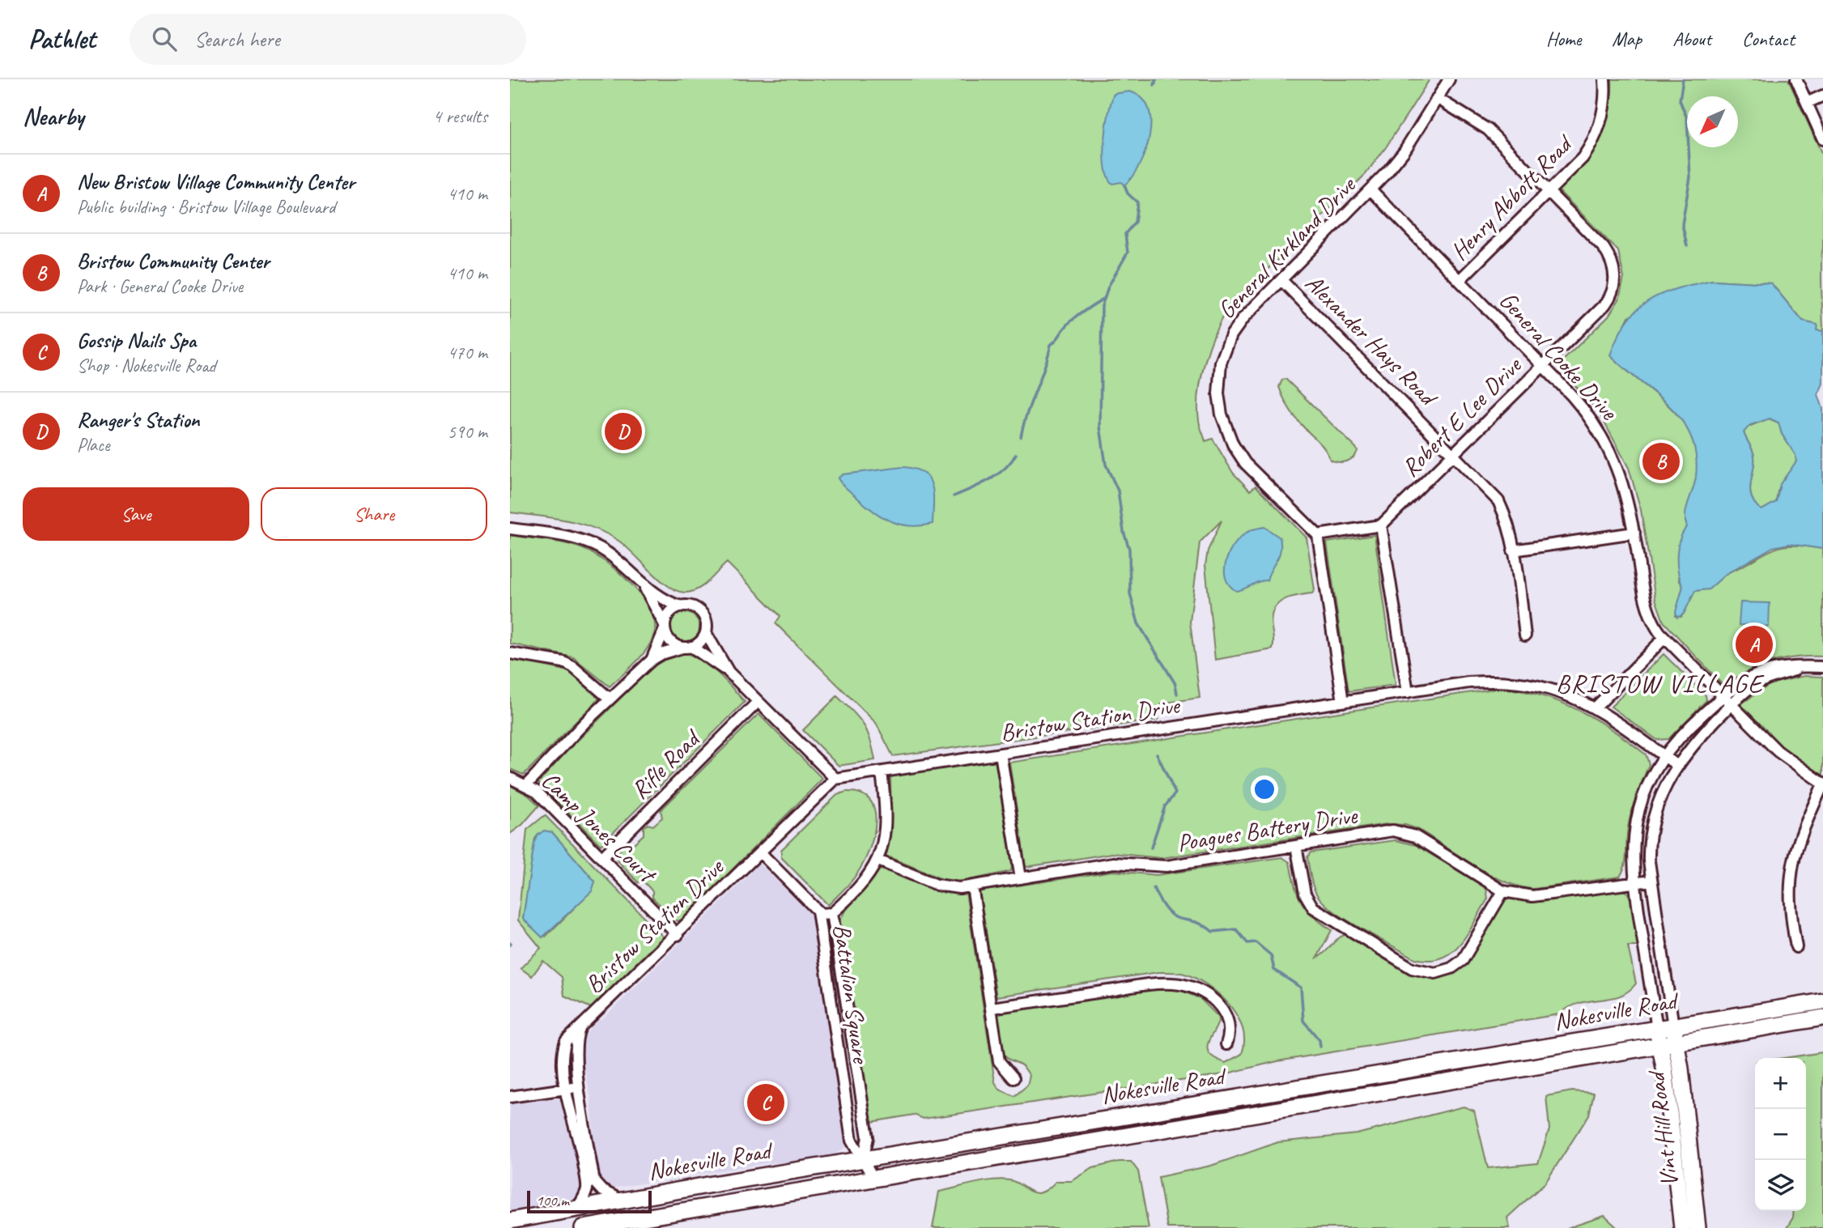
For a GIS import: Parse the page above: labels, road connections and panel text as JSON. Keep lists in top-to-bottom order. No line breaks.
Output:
{"streets":{"main road":["Nokesville Road","Vint Hill Road"],"street":["Henry Abbott Road","General Kirkland Drive","Alexander Hays Road","General Cooke Drive","Robert E Lee Drive","Bristow Station Drive","Rifle Road","Camp Jones Court","Poagues Battery Drive","Battalion Square"]},"crossings":[["Henry Abbott Road","General Cooke Drive"],["Henry Abbott Road","Robert E Lee Drive"],["General Kirkland Drive","Alexander Hays Road"],["General Kirkland Drive","General Cooke Drive"],["General Kirkland Drive","Robert E Lee Drive"],["Alexander Hays Road","Robert E Lee Drive"],["General Cooke Drive","Robert E Lee Drive"],["Bristow Station Drive","Camp Jones Court"],["Bristow Station Drive","Battalion Square"],["Bristow Station Drive","Nokesville Road"],["Rifle Road","Camp Jones Court"],["Battalion Square","Nokesville Road"],["Nokesville Road","Vint Hill Road"]],"districts":["BRISTOW VILLAGE"],"scale_bar":"100 m","north":"bottom left","page":{"header":"Pathlet","search":"Search here","nav":["Home","Map","About","Contact"],"heading":["Nearby","4 results"],"list":[{"mark":"A","name":"New Bristow Village Community Center","note":"Public building · Bristow Village Boulevard","value":"410 m"},{"mark":"B","name":"Bristow Community Center","note":"Park · General Cooke Drive","value":"410 m"},{"mark":"C","name":"Gossip Nails Spa","note":"Shop · Nokesville Road","value":"470 m"},{"mark":"D","name":"Ranger's Station","note":"Place","value":"590 m"}],"pins":["D","B","A","C"],"buttons":["Save","Share"],"map_buttons":["+","−"],"scale":"100 m"}}
